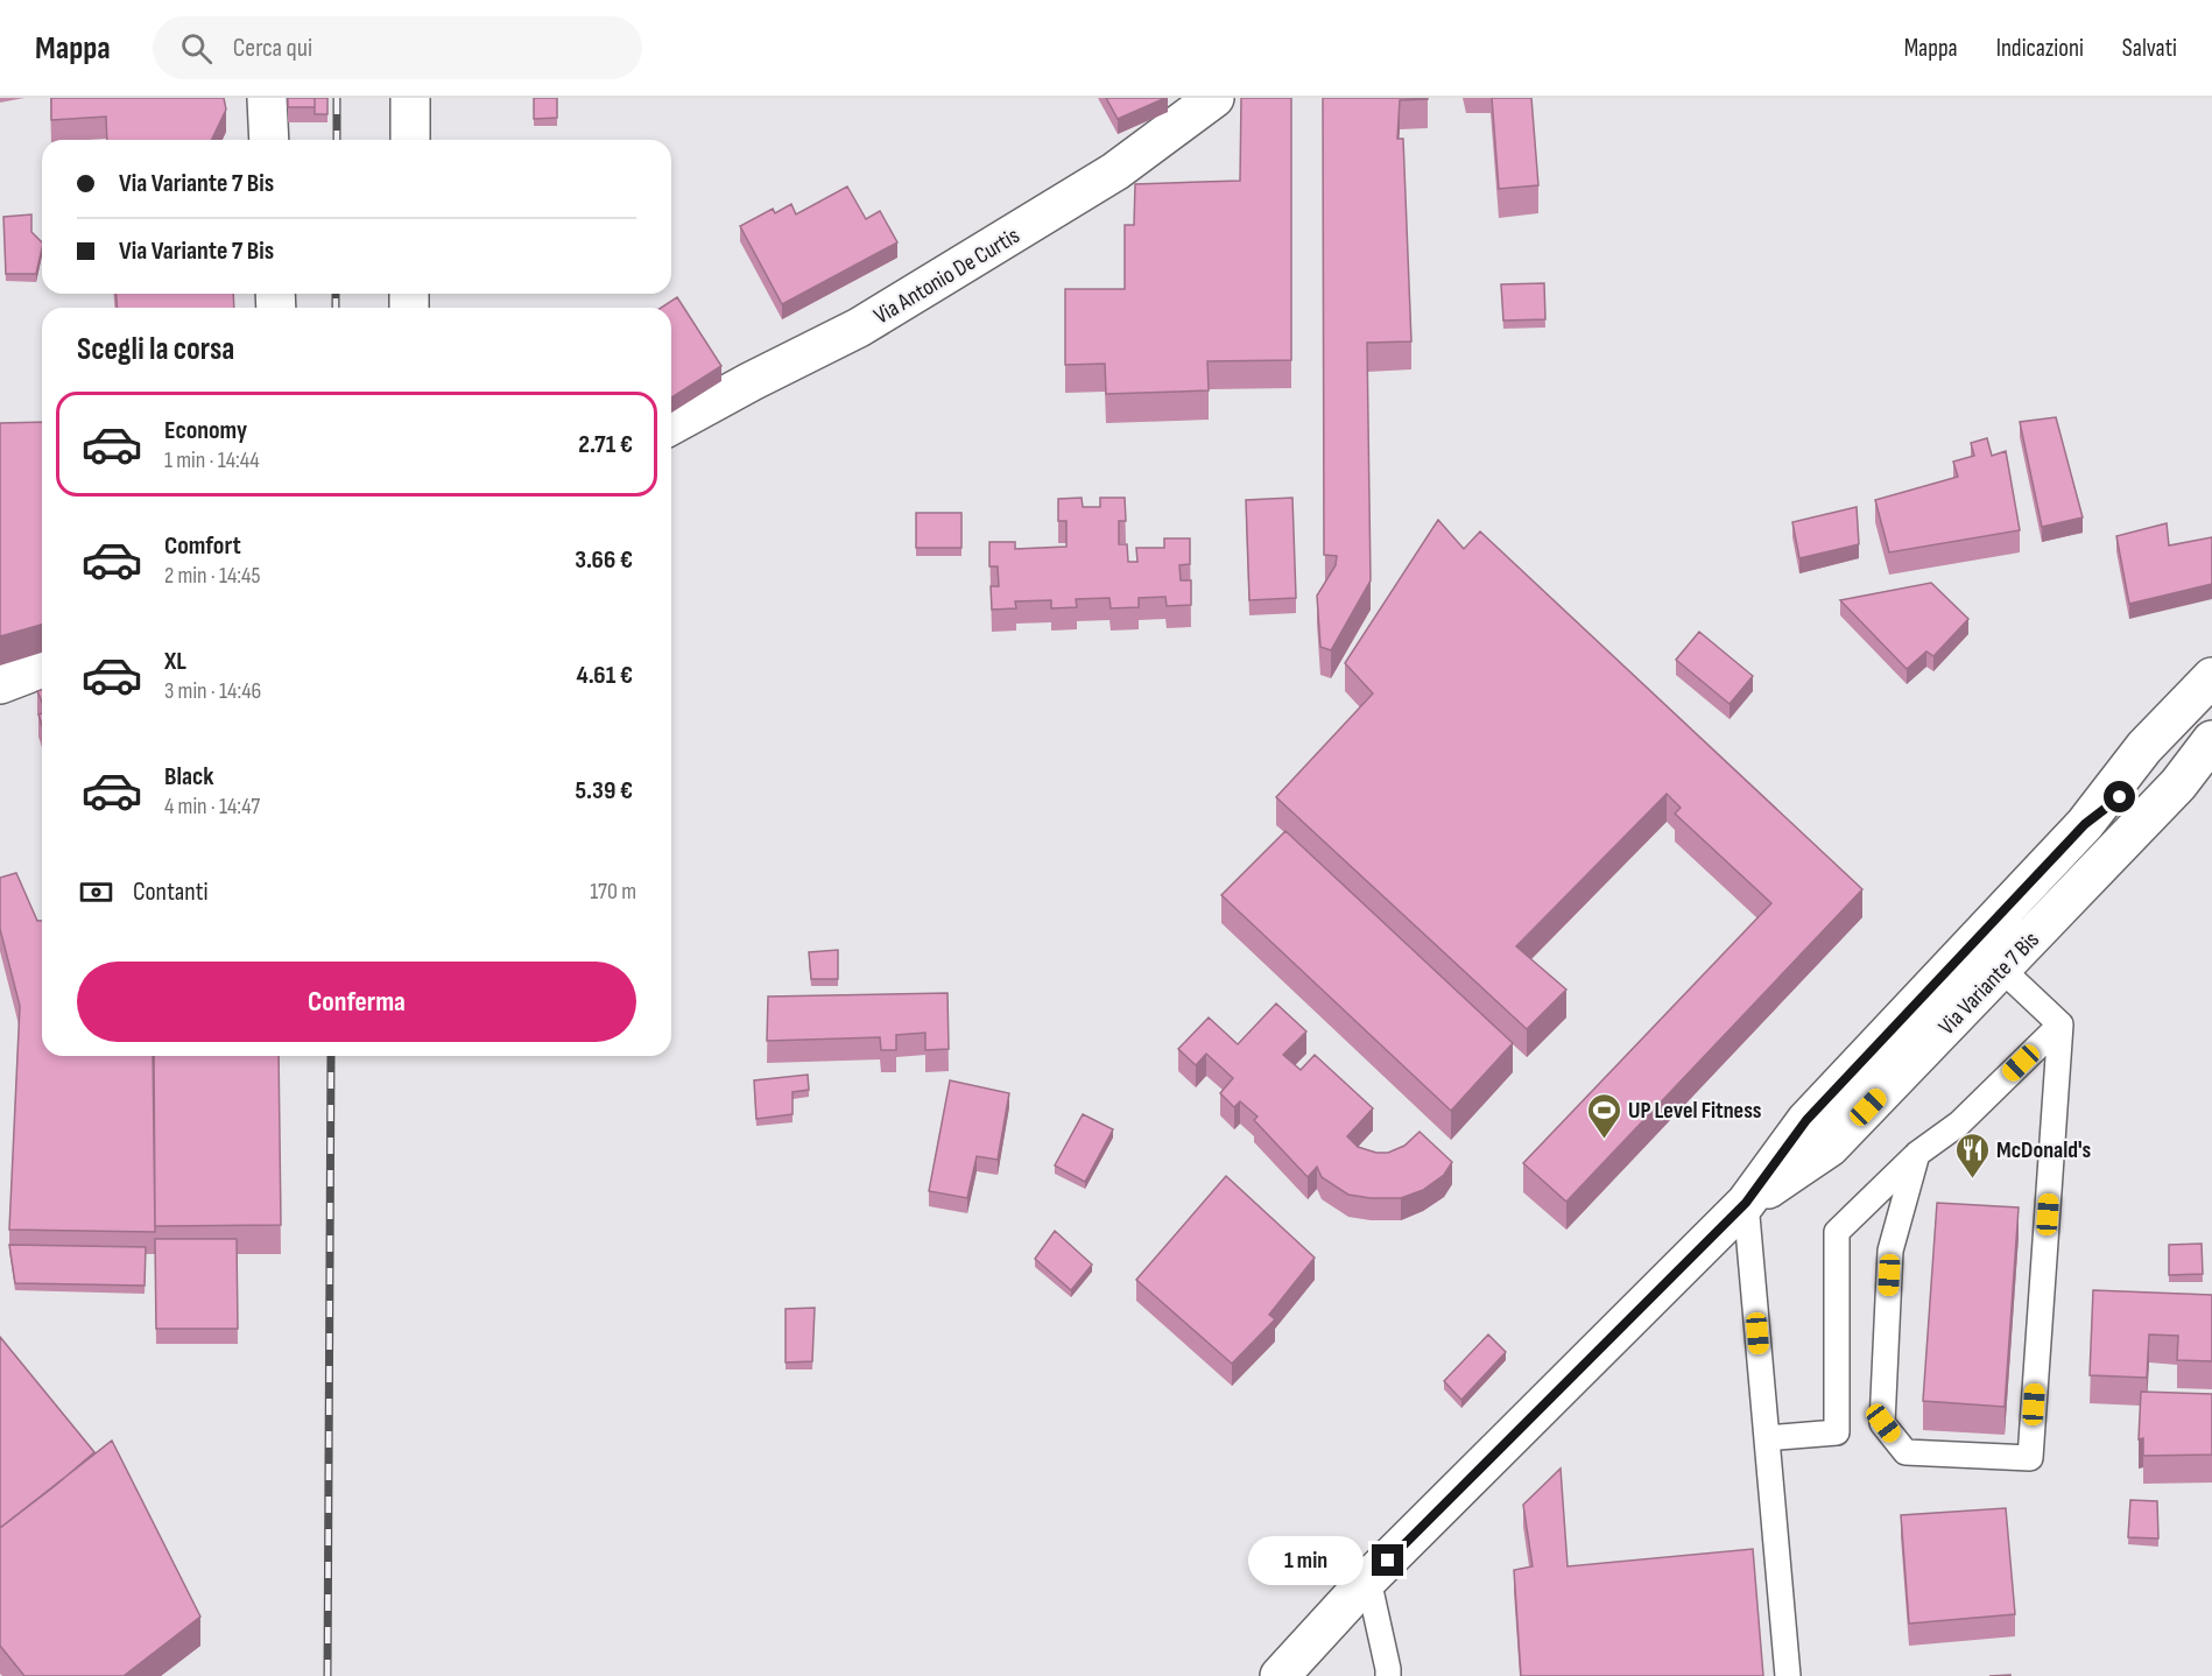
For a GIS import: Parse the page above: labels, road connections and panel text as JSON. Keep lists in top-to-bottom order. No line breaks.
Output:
{"streets":{"main road":["Via Antonio De Curtis","Via Variante 7 Bis"]},"places":{"sports":["UP Level Fitness"],"restaurant":["McDonald's"]},"page":{"header":"Mappa","search":"Cerca qui","nav":["Mappa","Indicazioni","Salvati"],"banner":["Via Variante 7 Bis","Via Variante 7 Bis"],"heading":"Scegli la corsa","list":[{"name":"Economy","note":"1 min · 14:44","value":"2.71 €"},{"name":"Comfort","note":"2 min · 14:45","value":"3.66 €"},{"name":"XL","note":"3 min · 14:46","value":"4.61 €"},{"name":"Black","note":"4 min · 14:47","value":"5.39 €"}],"pay":["Contanti","170 m"],"buttons":"Conferma","bubble":"1 min"}}
